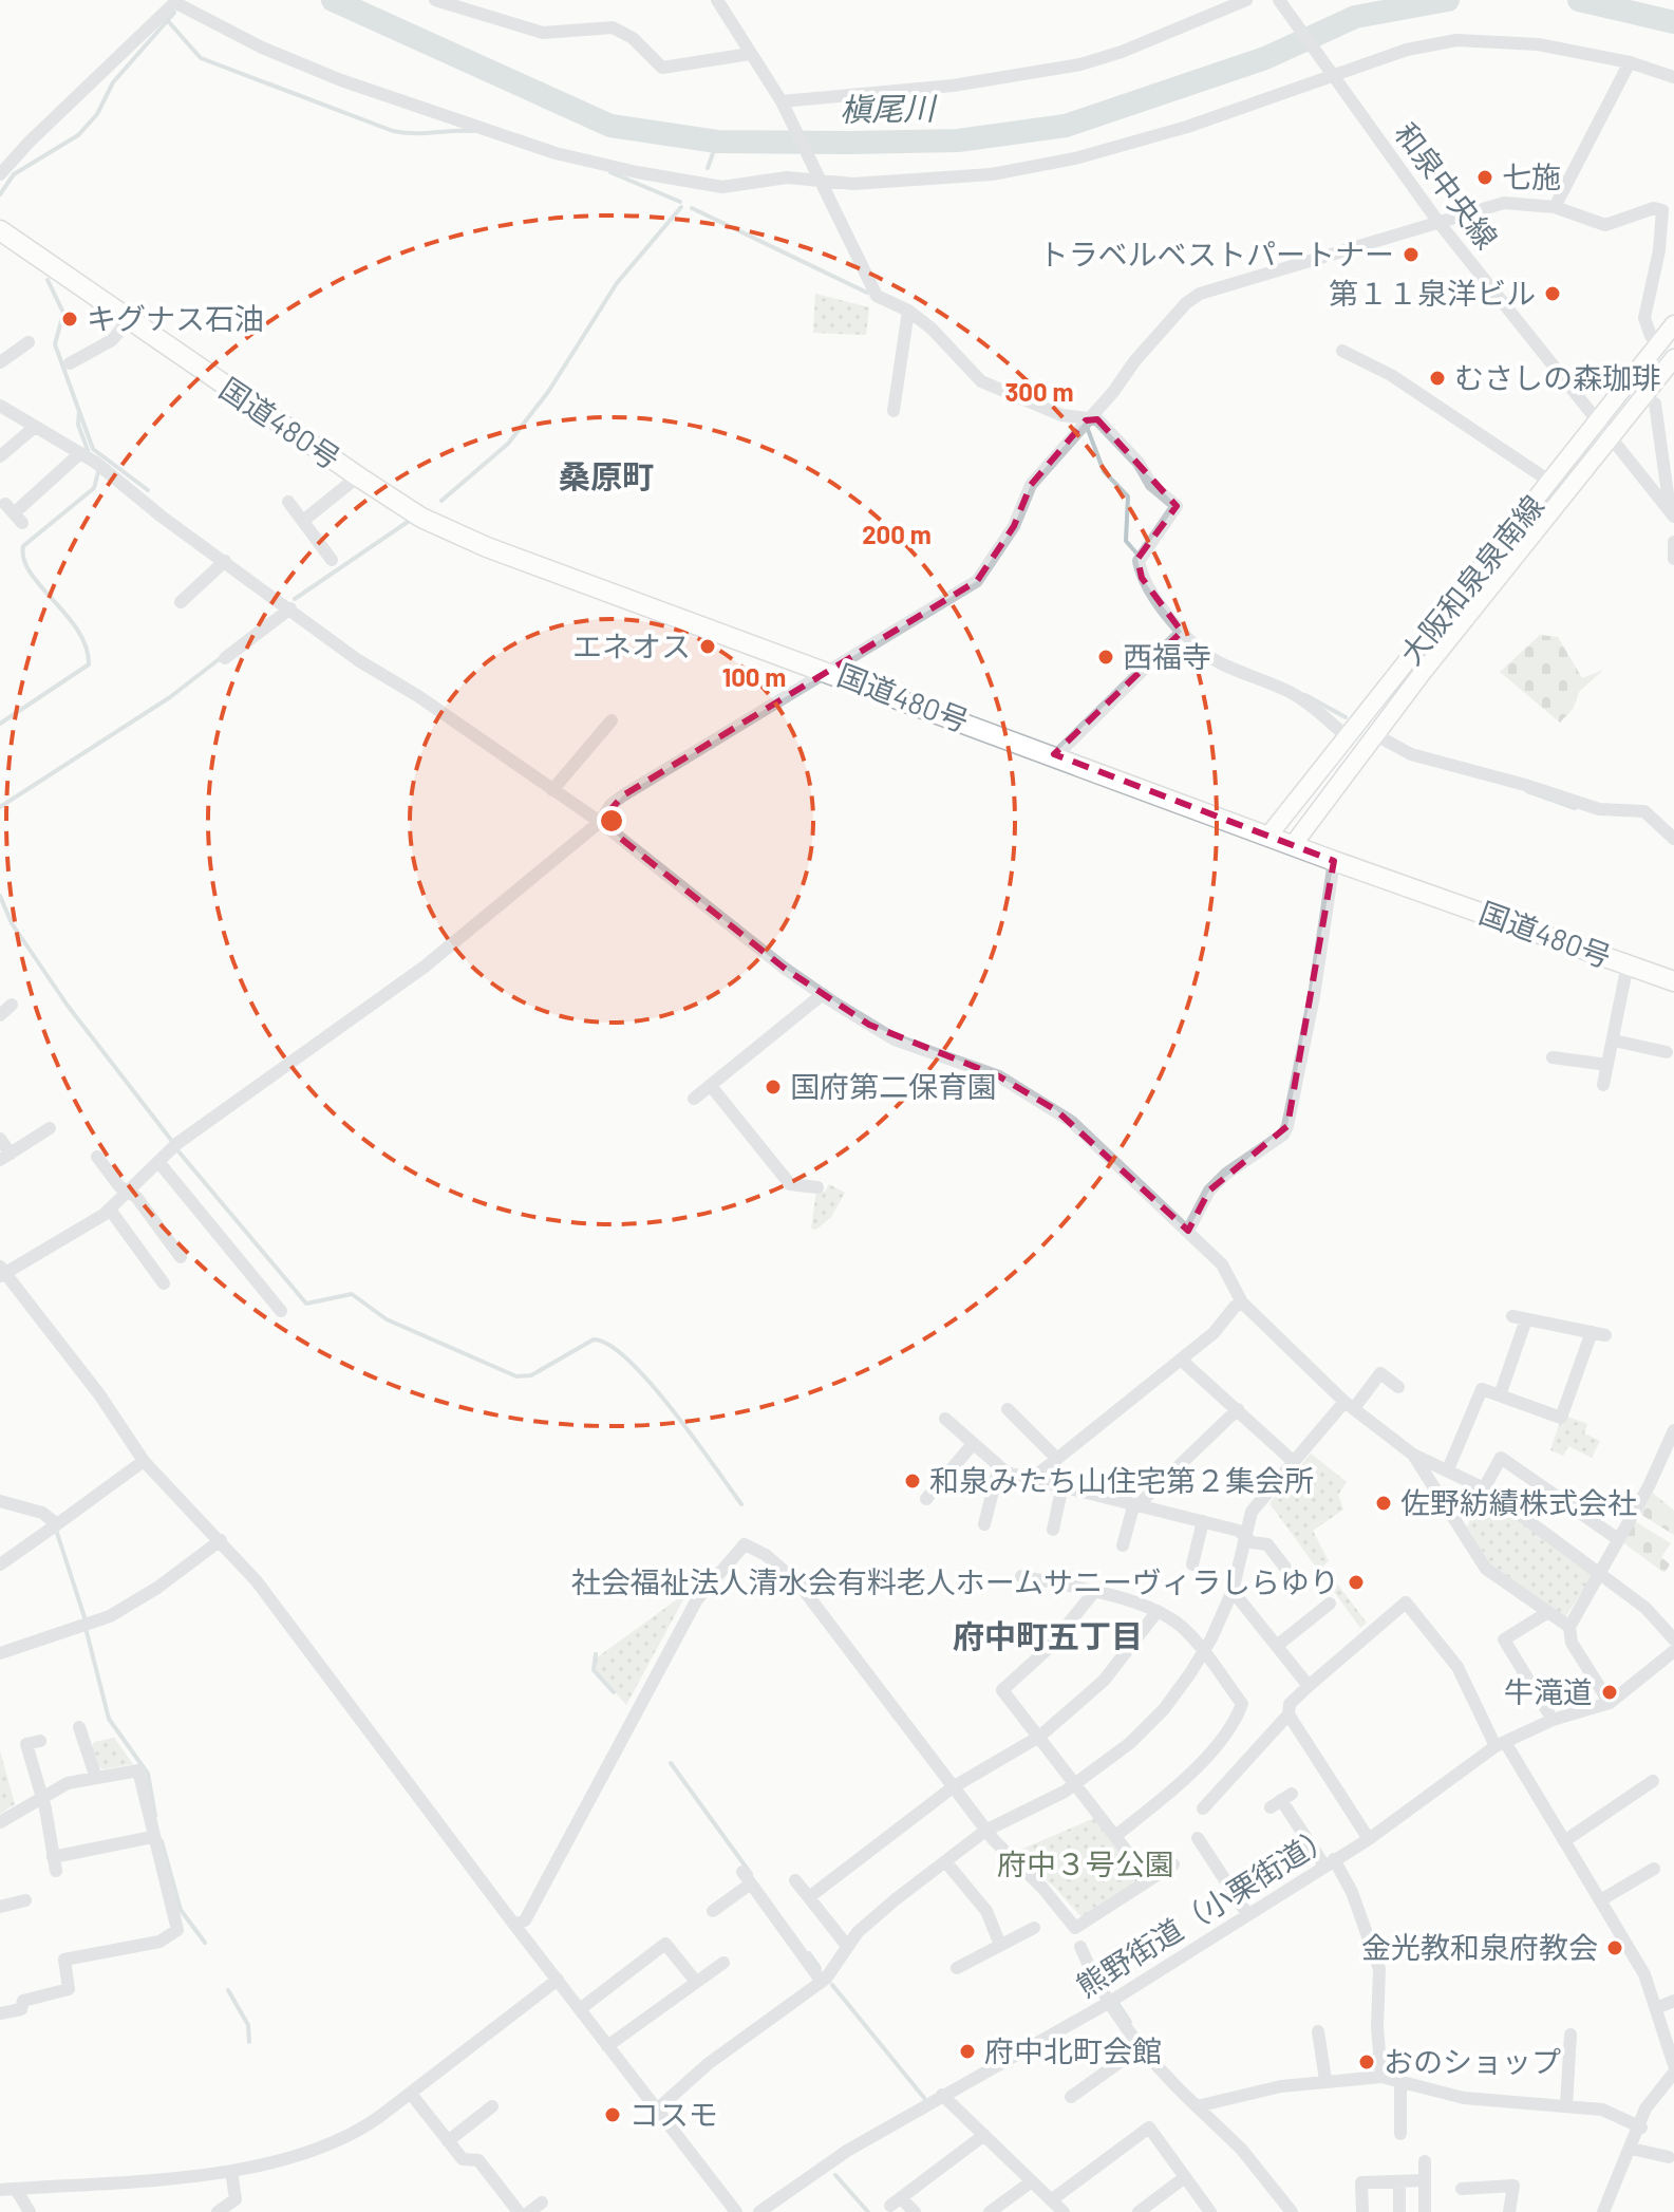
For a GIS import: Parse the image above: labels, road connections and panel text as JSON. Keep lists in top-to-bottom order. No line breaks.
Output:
{"streets":{"highway":["国道480号"],"main road":["大阪和泉泉南線"],"street":["和泉中央線","熊野街道（小栗街道）"]},"crossings":[["和泉中央線","大阪和泉泉南線"],["国道480号","大阪和泉泉南線"]],"districts":["桑原町","府中町五丁目"],"water":["槇尾川"],"parks":["府中３号公園"],"places":["七施","トラベルベストパートナー","第１１泉洋ビル","キグナス石油","むさしの森珈琲","エネオス","西福寺","国府第二保育園","和泉みたち山住宅第２集会所","佐野紡績株式会社","社会福祉法人清水会有料老人ホームサニーヴィラしらゆり","牛滝道","金光教和泉府教会","府中北町会館","おのショップ","コスモ"],"rings":["300 m","200 m","100 m"]}
